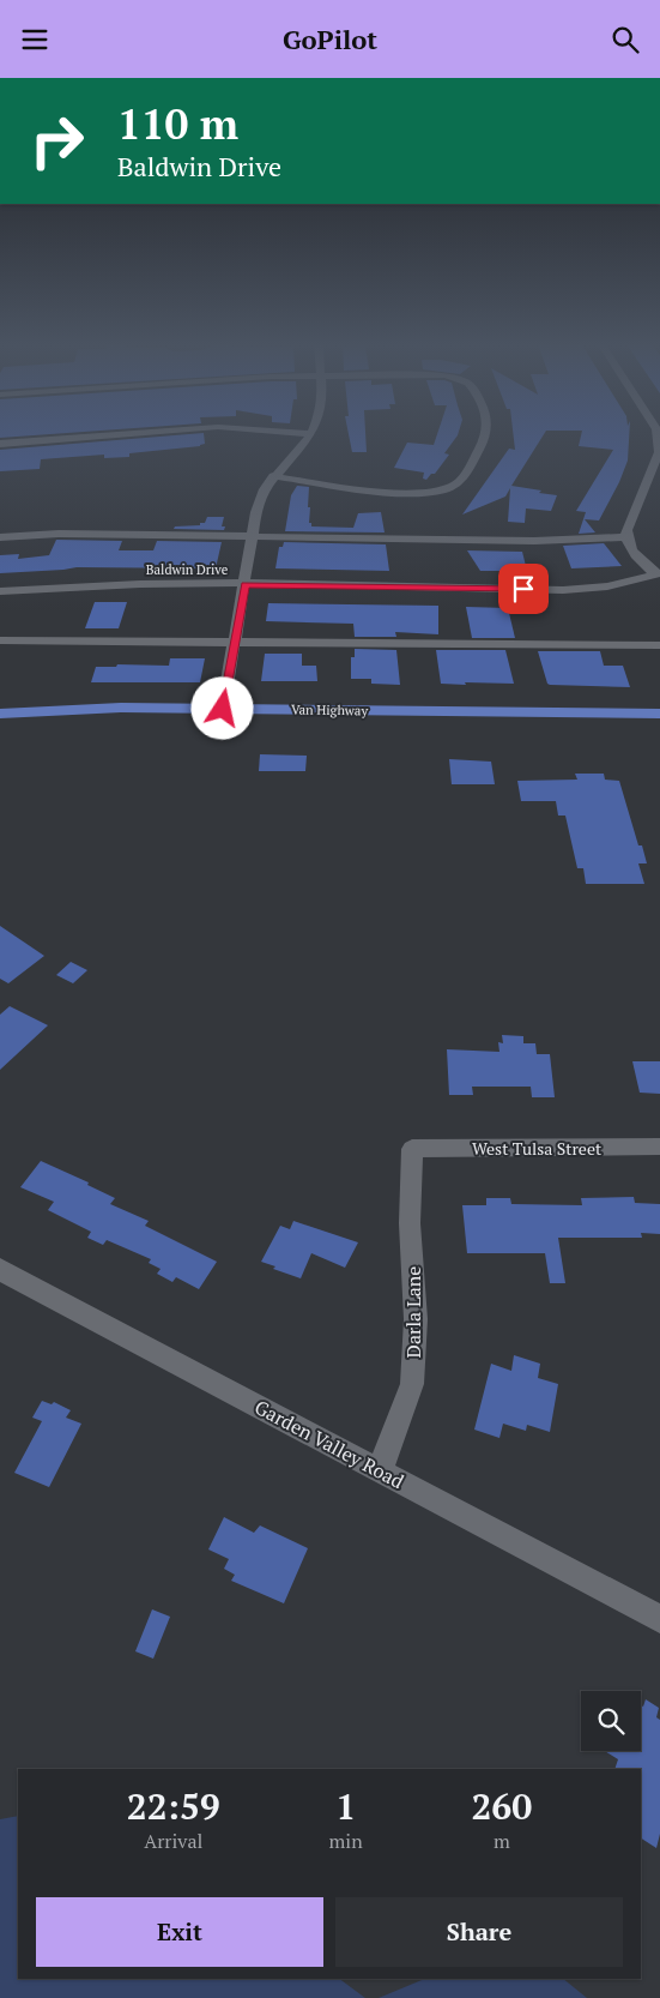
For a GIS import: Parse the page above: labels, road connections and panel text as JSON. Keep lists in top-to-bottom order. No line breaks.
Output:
{"streets":{"main road":["Van Highway"],"street":["Baldwin Drive","West Tulsa Street","Darla Lane","Garden Valley Road"]},"crossings":[["West Tulsa Street","Darla Lane"],["Darla Lane","Garden Valley Road"]],"page":{"header":"GoPilot","turn":["110 m","Baldwin Drive"],"eta":["22:59","Arrival","1","min","260","m"],"buttons":["Exit","Share"]}}
